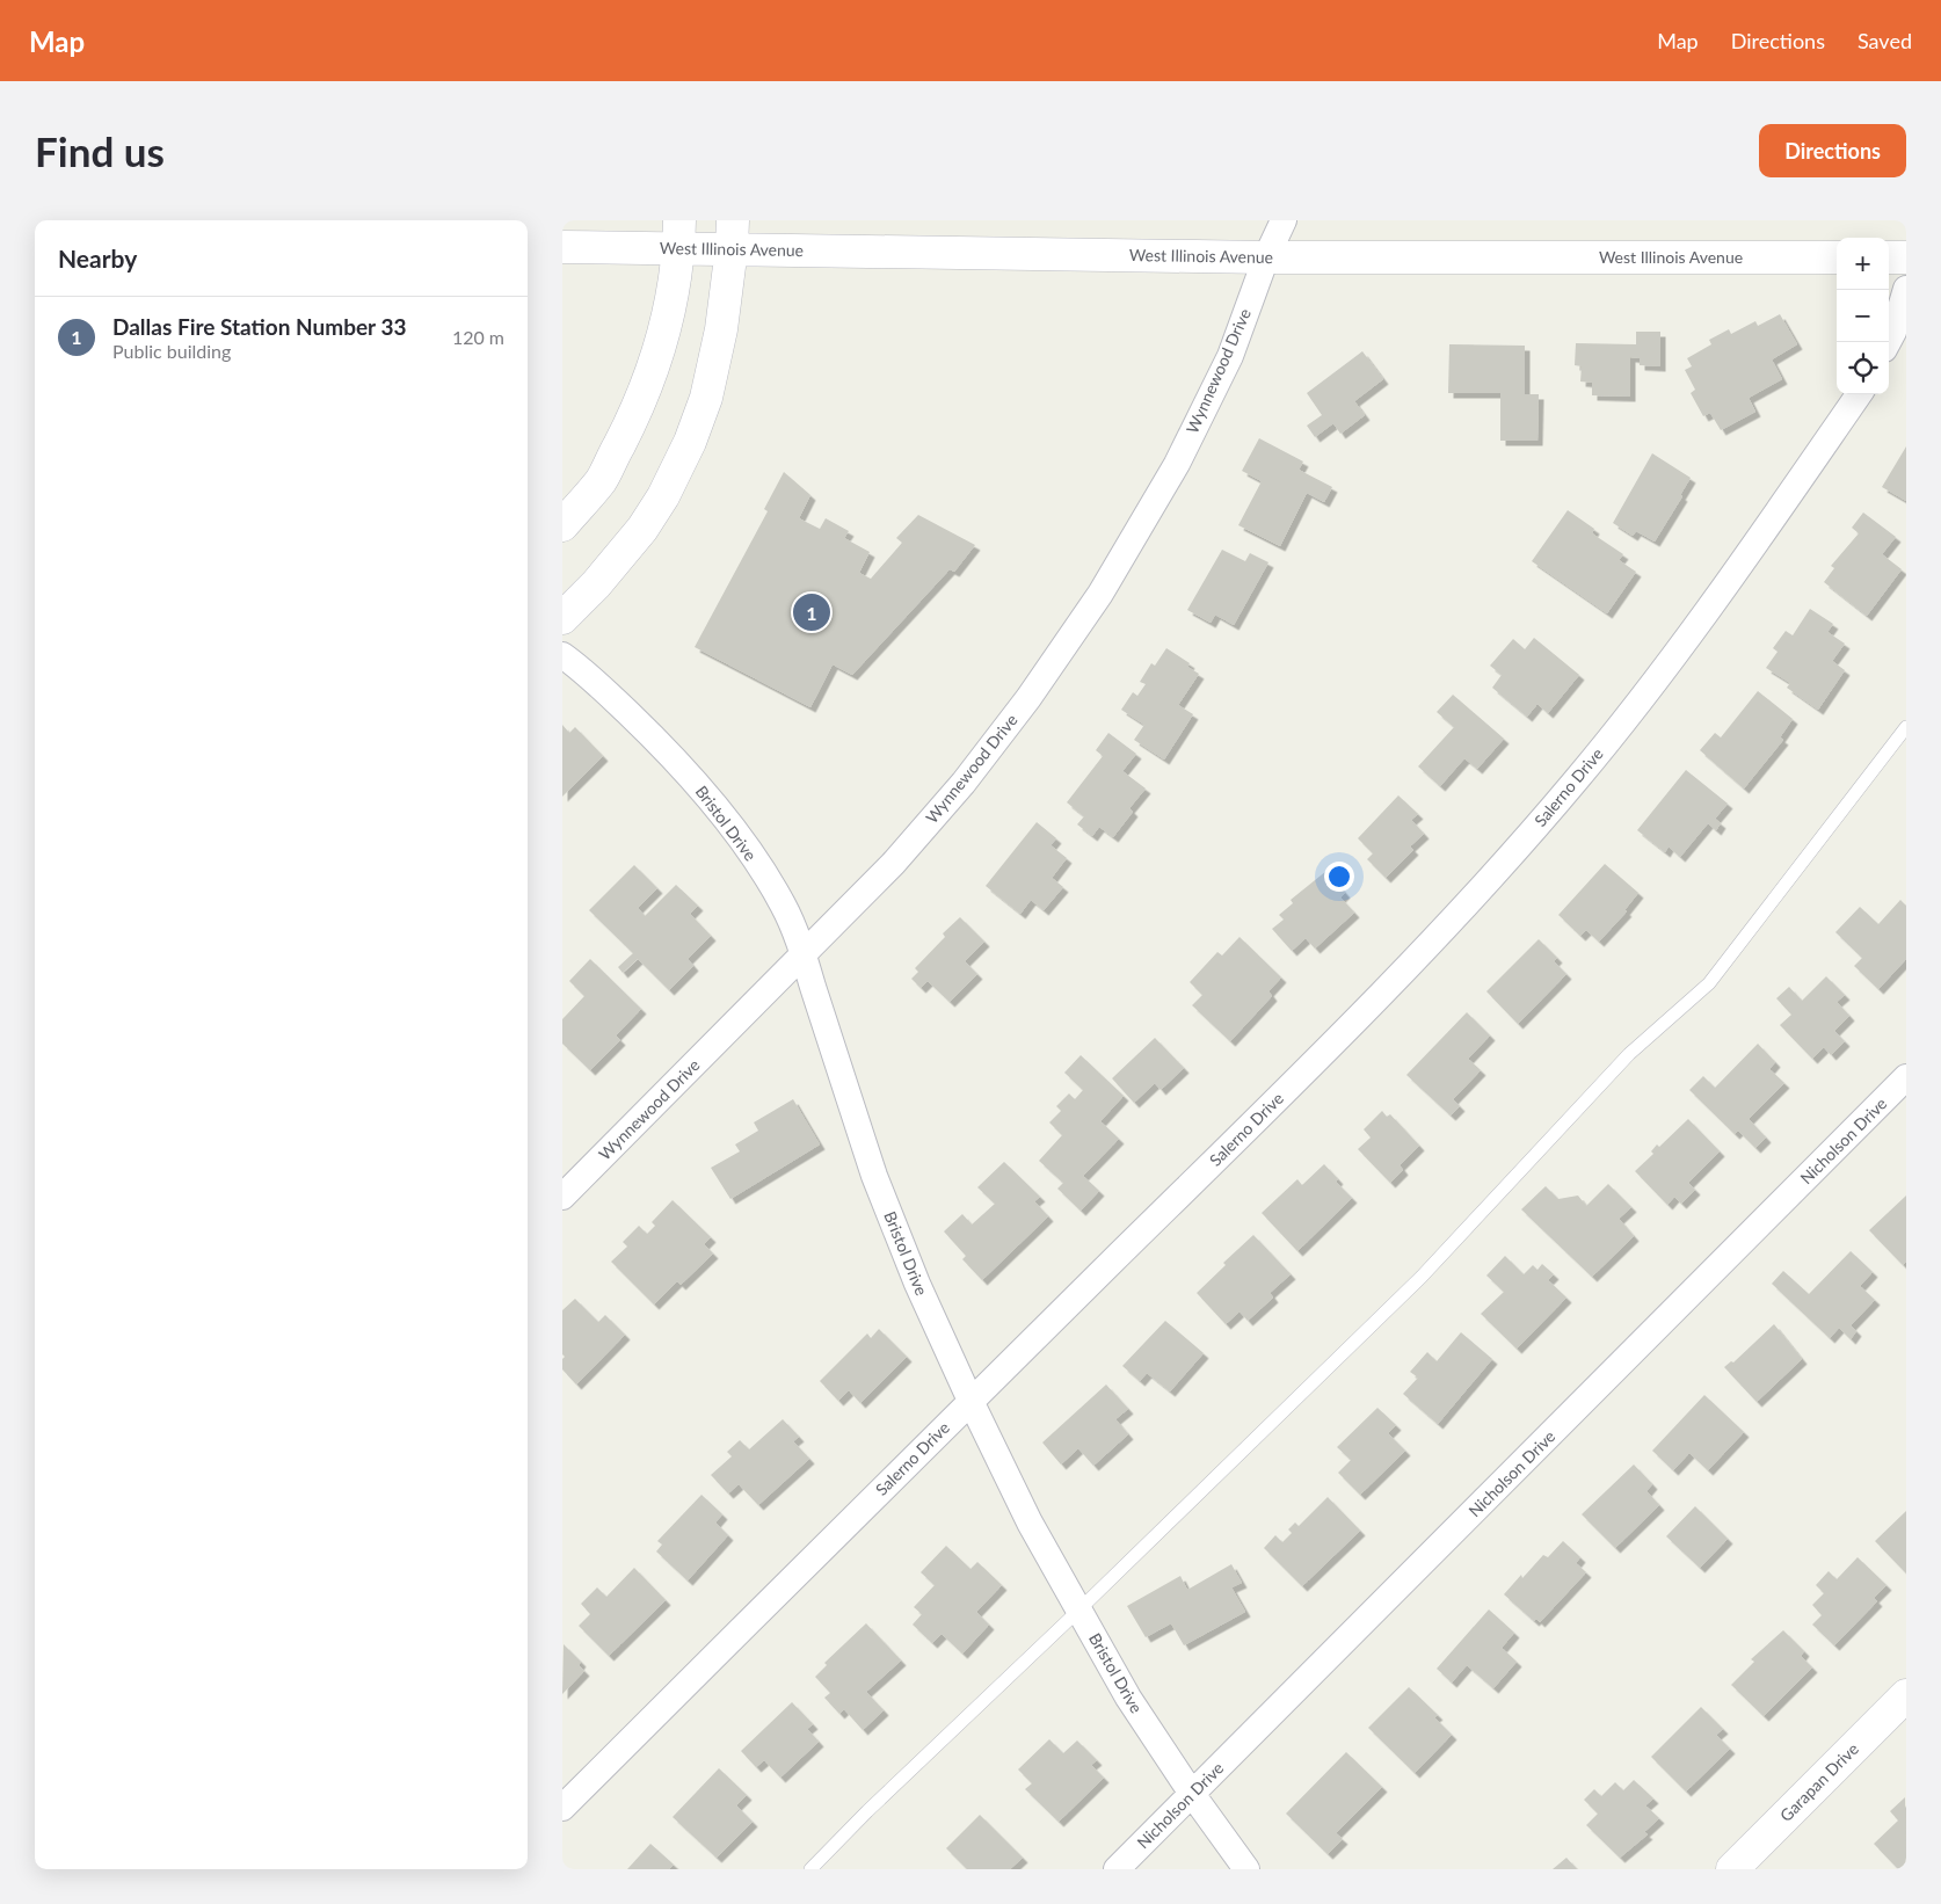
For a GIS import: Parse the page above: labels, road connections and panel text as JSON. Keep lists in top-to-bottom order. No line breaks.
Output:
{"streets":{"main road":["West Illinois Avenue","Garapan Drive"],"street":["Wynnewood Drive","Salerno Drive","Bristol Drive","Nicholson Drive"]},"crossings":[["West Illinois Avenue","Wynnewood Drive"],["Wynnewood Drive","Bristol Drive"],["Salerno Drive","Bristol Drive"],["Bristol Drive","Nicholson Drive"]],"page":{"header":"Map","nav":["Map","Directions","Saved"],"buttons":"Directions","title":"Find us","heading":"Nearby","map_buttons":["+","−"],"list":[{"mark":"1","name":"Dallas Fire Station Number 33","note":"Public building","value":"120 m"}],"pins":"1"}}
